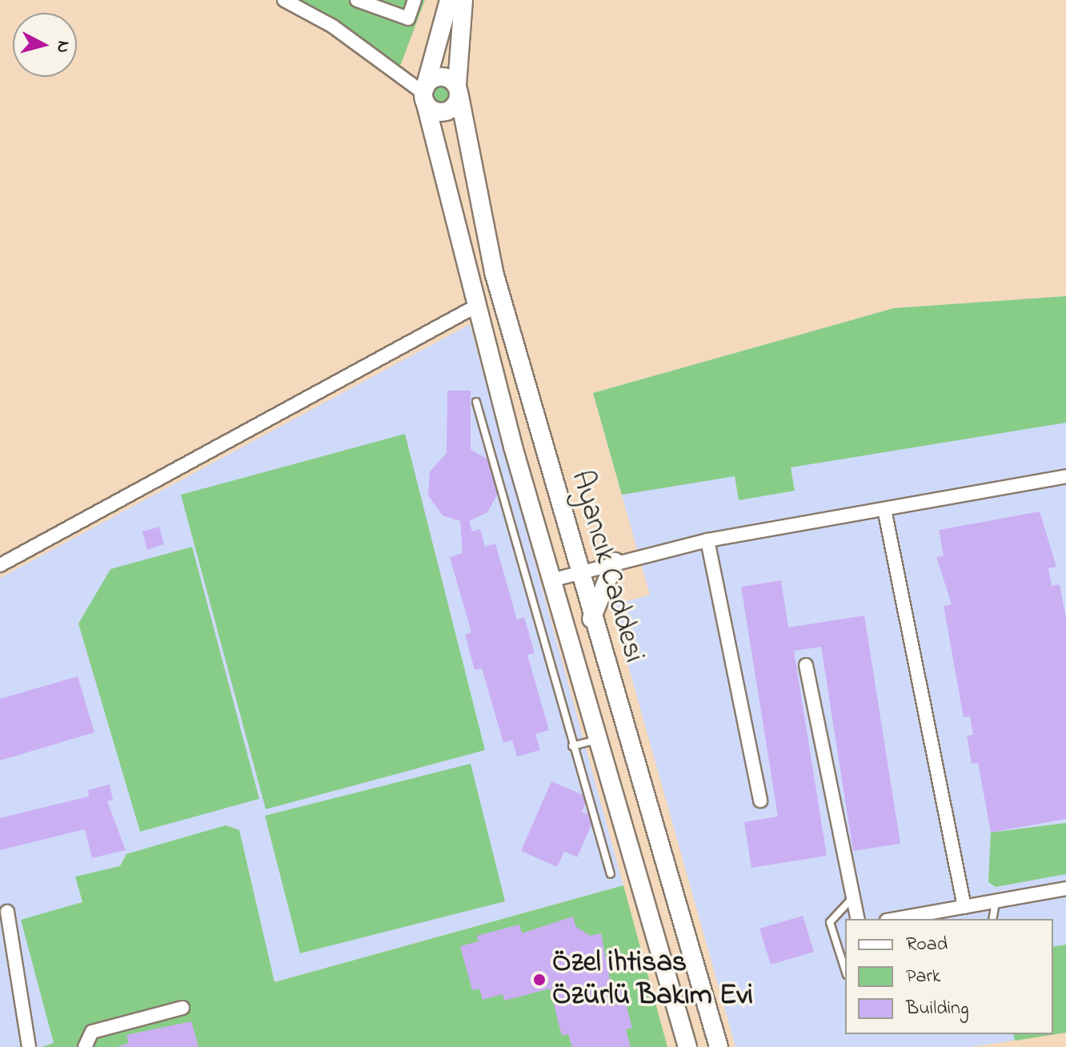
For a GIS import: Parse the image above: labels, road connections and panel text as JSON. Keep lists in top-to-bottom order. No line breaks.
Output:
{"streets":{"street":["Ayancık Caddesi"]},"places":["Özel ihtisas Özürlü Bakım Evi"],"legend":["Road","Park","Building"],"north":"right"}
